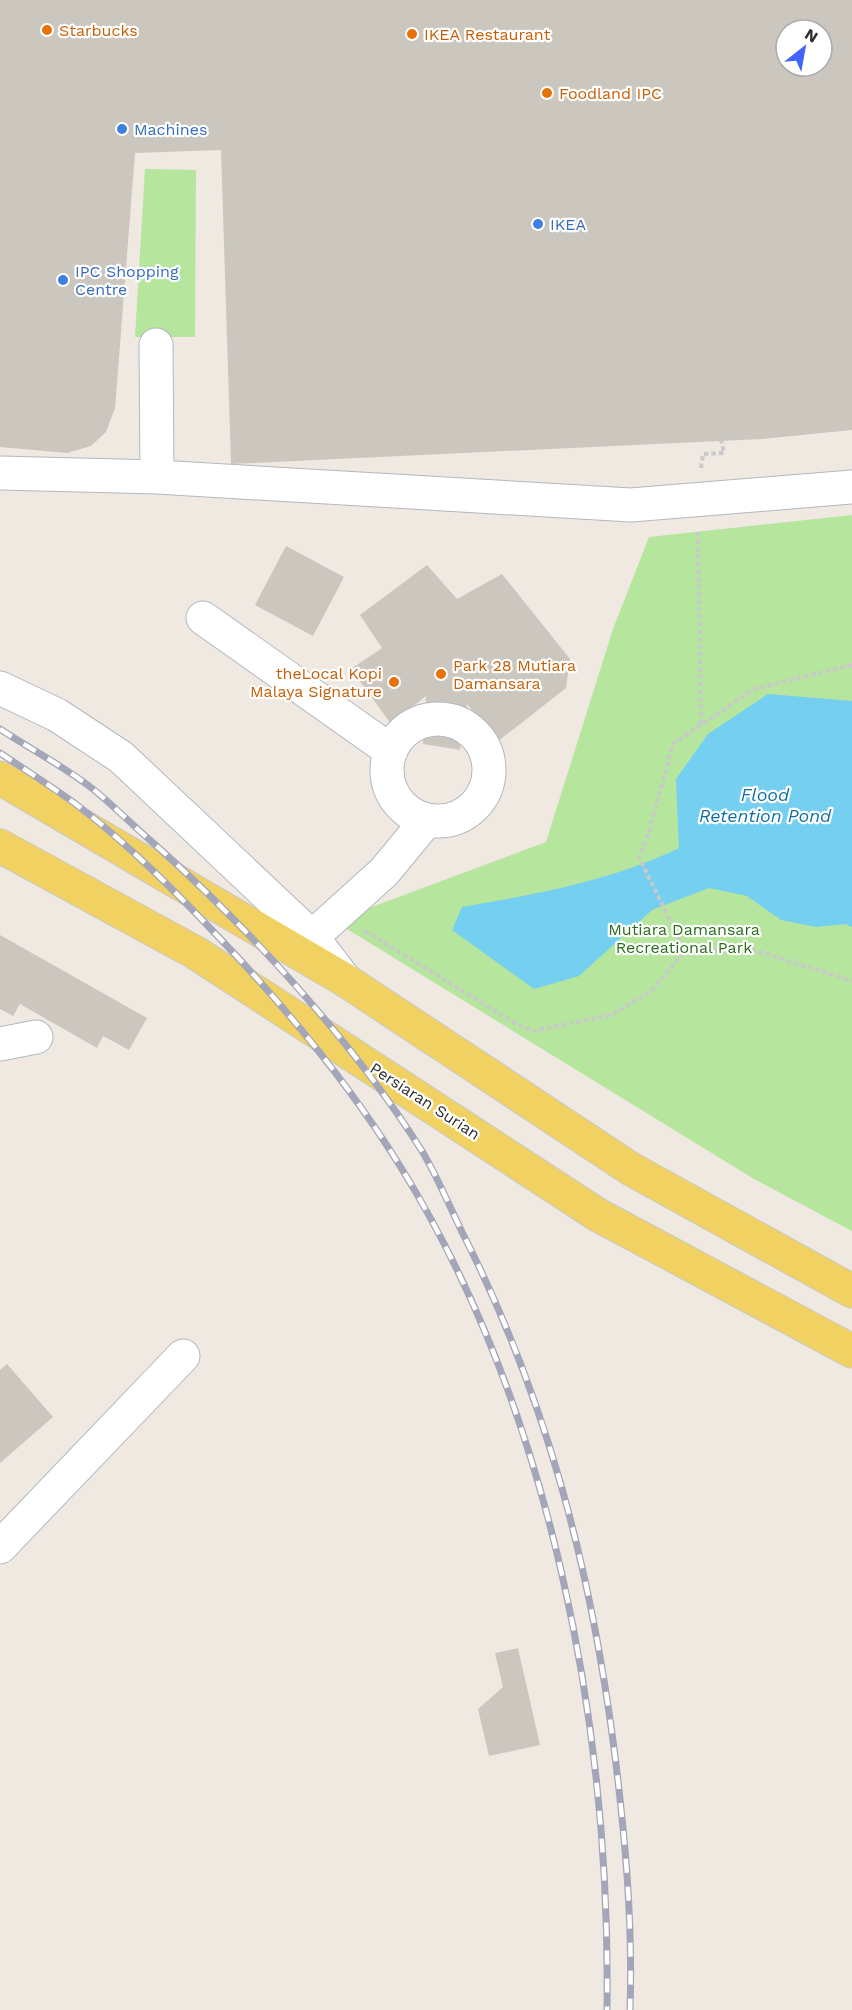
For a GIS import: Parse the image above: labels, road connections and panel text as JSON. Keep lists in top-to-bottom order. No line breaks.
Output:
{"streets":{"main road":["Persiaran Surian"]},"water":["Flood Retention Pond"],"parks":["Mutiara Damansara Recreational Park"],"places":["Starbucks","IKEA Restaurant","Foodland IPC","Machines","IKEA","IPC Shopping Centre","Park 28 Mutiara Damansara","theLocal Kopi Malaya Signature"],"north":"top right"}
